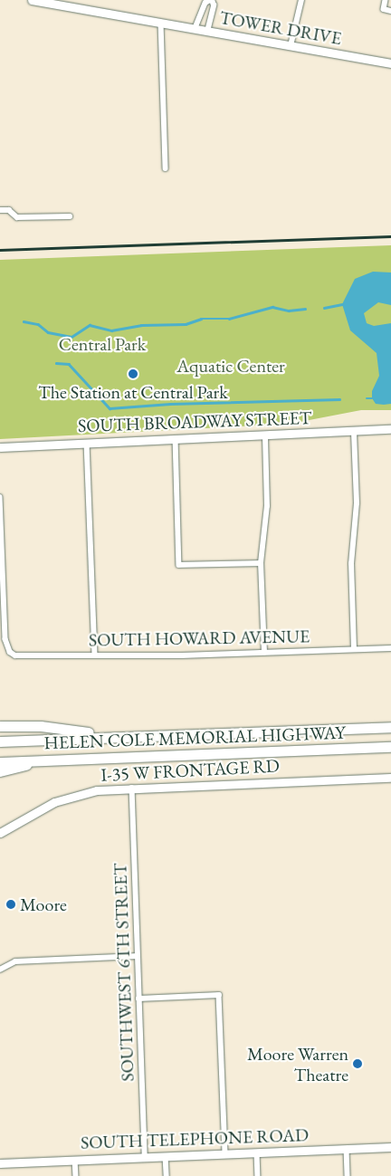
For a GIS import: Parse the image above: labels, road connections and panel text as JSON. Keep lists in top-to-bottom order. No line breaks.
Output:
{"streets":{"highway":["HELEN COLE MEMORIAL HIGHWAY"],"main road":["TOWER DRIVE","SOUTH BROADWAY STREET","I-35 W FRONTAGE RD","SOUTH TELEPHONE ROAD"],"street":["SOUTH HOWARD AVENUE","SOUTHWEST 6TH STREET"]},"crossings":[["I-35 W FRONTAGE RD","SOUTHWEST 6TH STREET"],["SOUTHWEST 6TH STREET","SOUTH TELEPHONE ROAD"]],"parks":["Central Park","Aquatic Center"],"places":["The Station at Central Park","Moore","Moore Warren Theatre"]}
